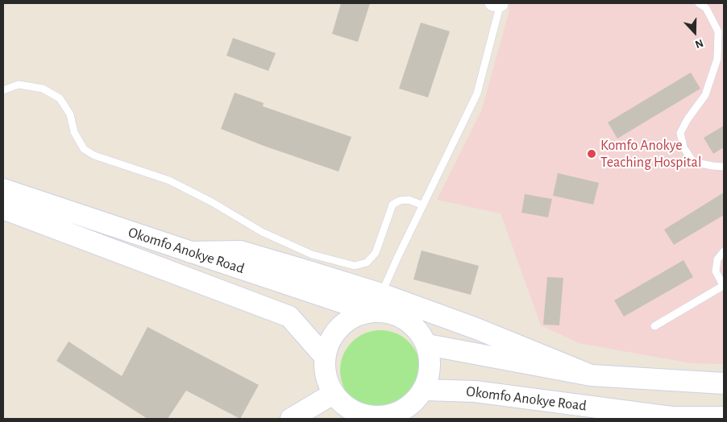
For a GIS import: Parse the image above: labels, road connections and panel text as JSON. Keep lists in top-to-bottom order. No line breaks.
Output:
{"streets":{"main road":["Okomfo Anokye Road"]},"places":["Komfo Anokye Teaching Hospital"],"north":"bottom"}
